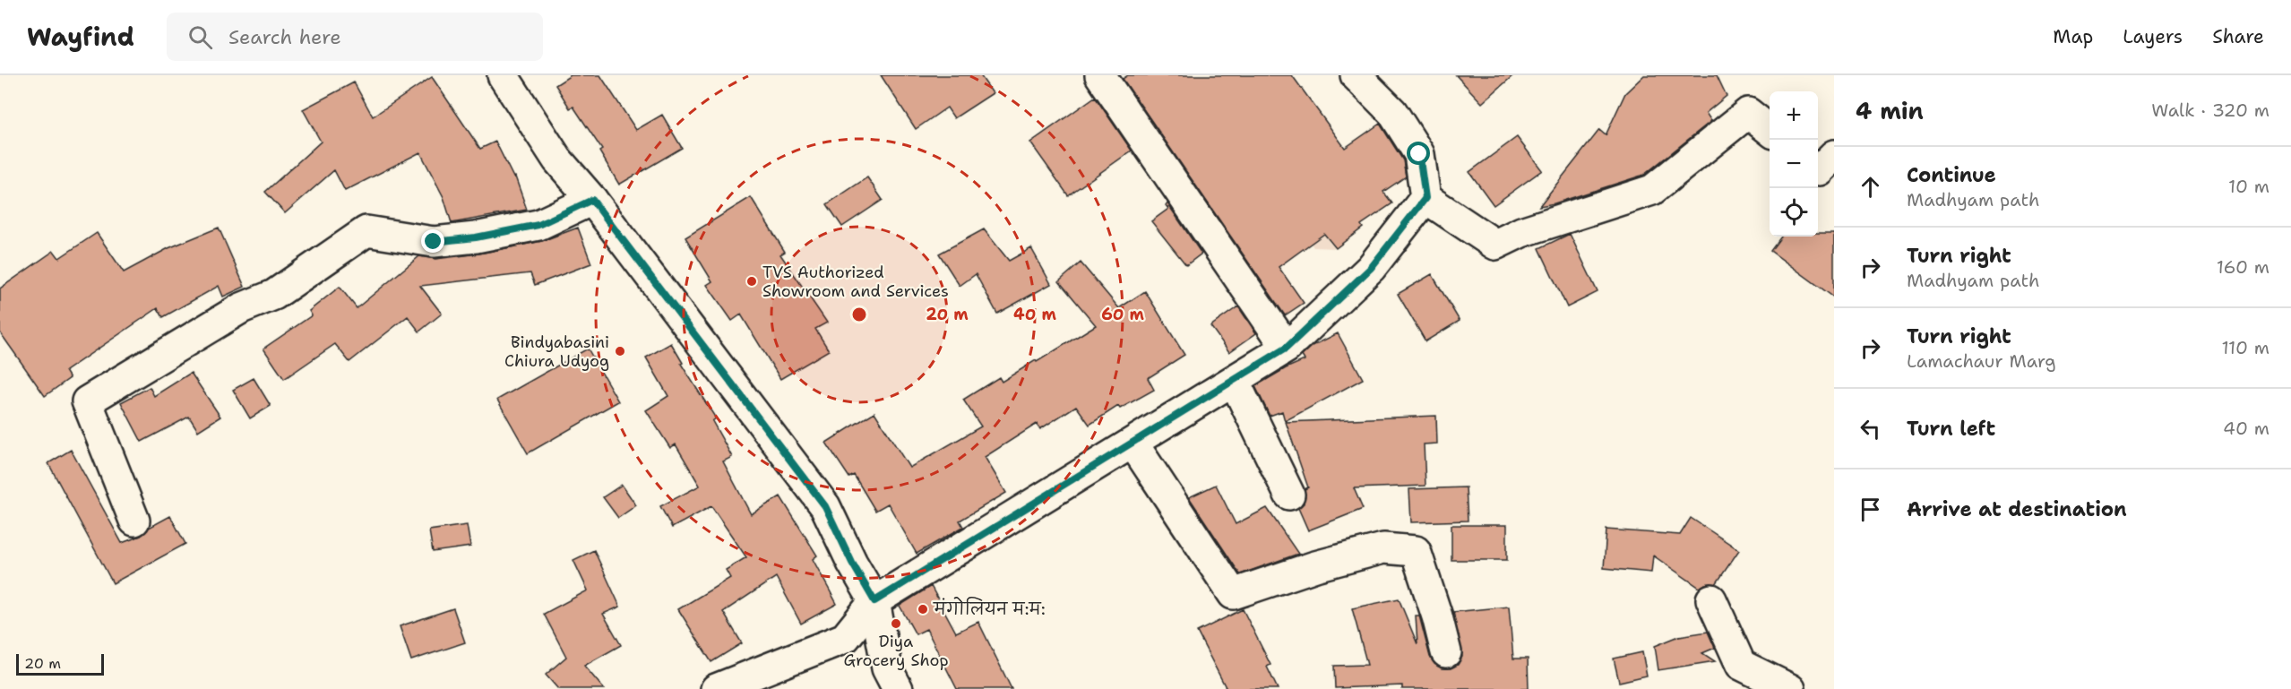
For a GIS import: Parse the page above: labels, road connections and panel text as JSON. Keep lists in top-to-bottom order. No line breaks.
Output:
{"places":["TVS Authorized Showroom and Services","Bindyabasini Chiura Udyog","मंगोलियन म:म:","Diya Grocery Shop"],"scale_bar":"20 m","page":{"header":"Wayfind","search":"Search here","nav":["Map","Layers","Share"],"heading":["4 min","Walk · 320 m"],"map_buttons":["+","−"],"list":[["Continue","Madhyam path","10 m"],["Turn right","Madhyam path","160 m"],["Turn right","Lamachaur Marg","110 m"],["Turn left","40 m"],"Arrive at destination"],"scale":"20 m"},"rings":["20 m","40 m","60 m"]}
